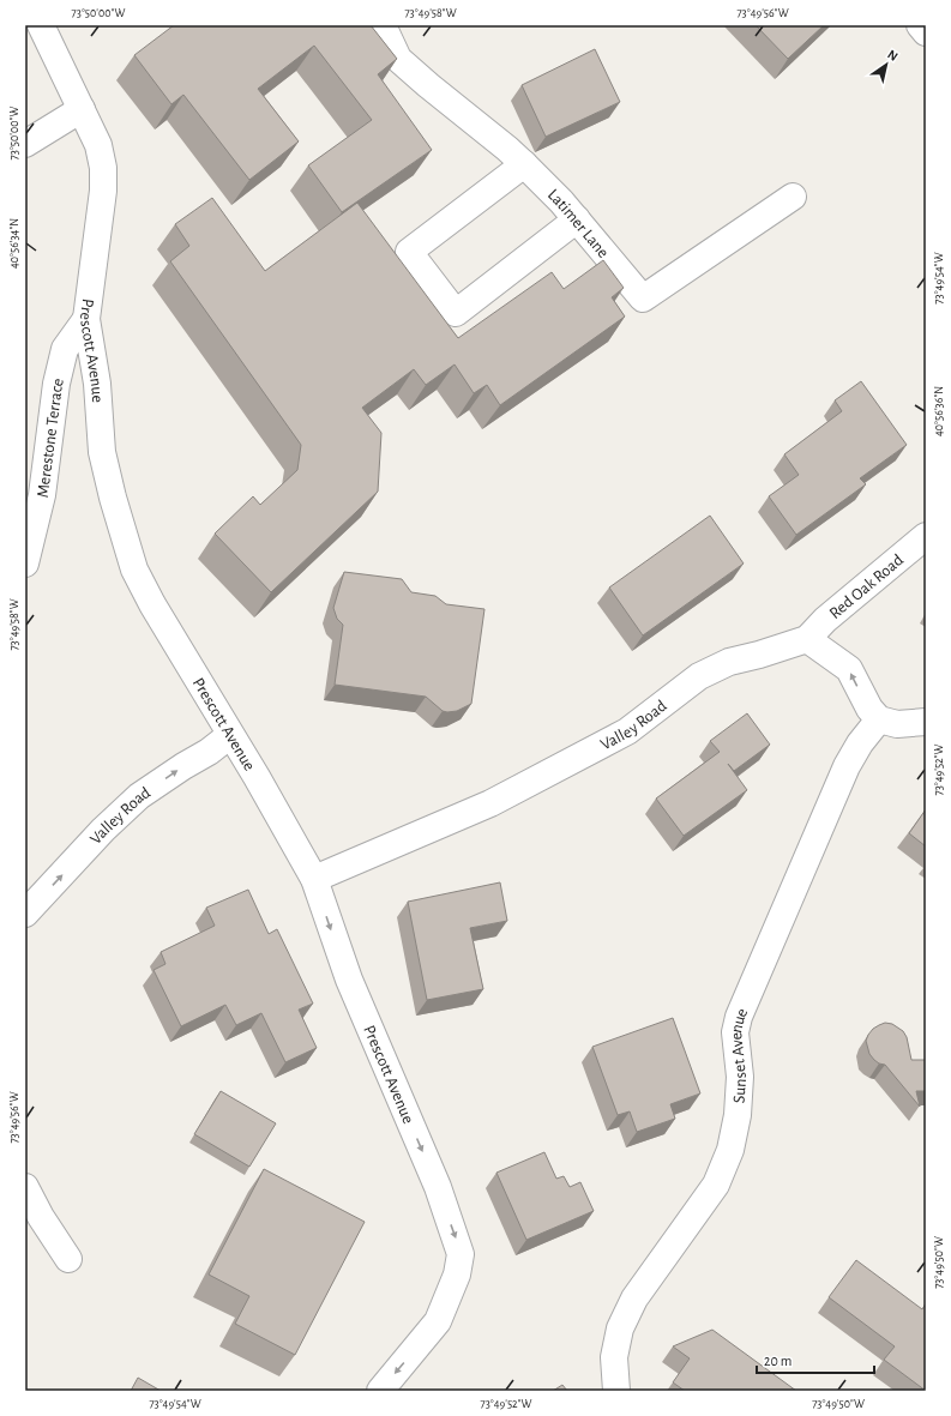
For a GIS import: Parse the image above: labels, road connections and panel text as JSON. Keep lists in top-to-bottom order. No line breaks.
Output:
{"streets":{"street":["Latimer Lane","Prescott Avenue","Merestone Terrace","Red Oak Road","Valley Road","Sunset Avenue"]},"crossings":[["Prescott Avenue","Merestone Terrace"],["Prescott Avenue","Valley Road"],["Red Oak Road","Valley Road"]],"scale_bar":"20 m","north":"top right","coordinates":["73°50'00\"W","73°49'58\"W","73°49'56\"W","40°56'34\"N","73°49'54\"W","40°56'36\"N","73°49'52\"W","73°49'50\"W"]}
